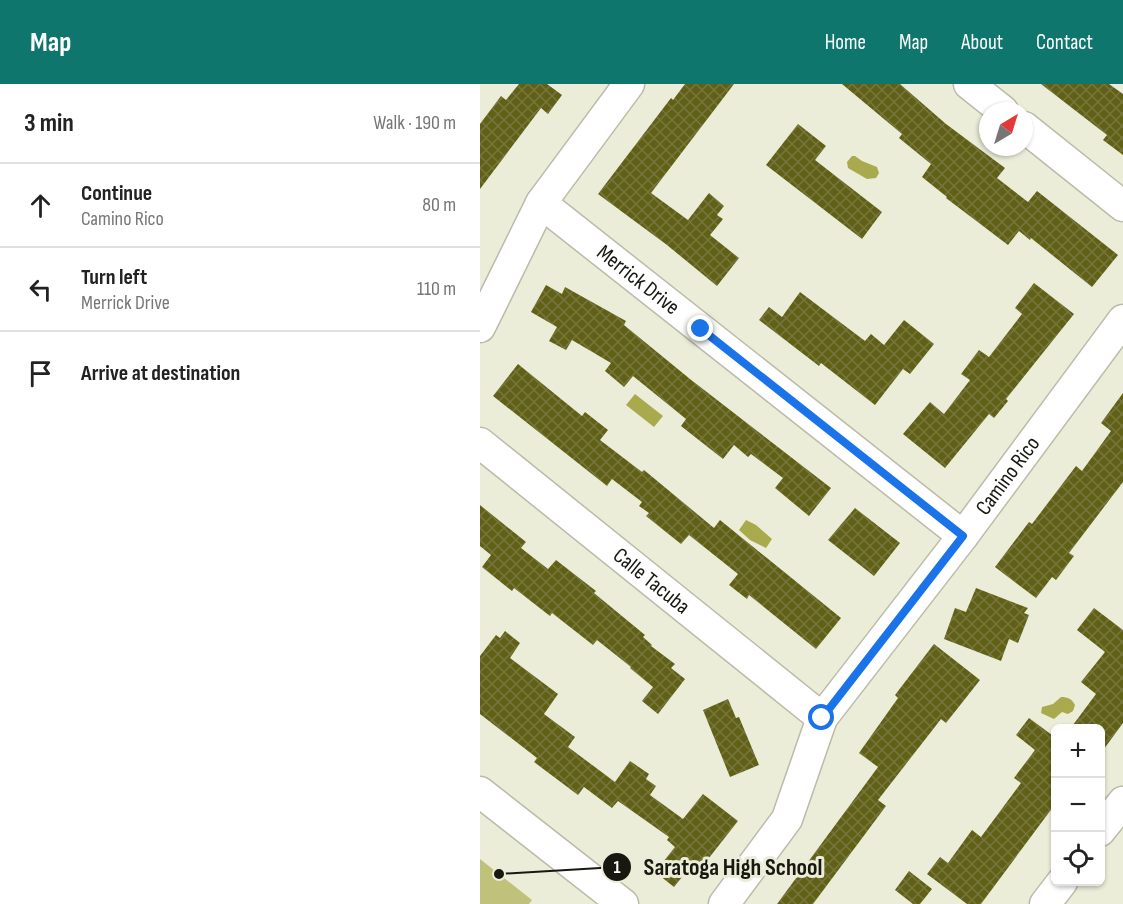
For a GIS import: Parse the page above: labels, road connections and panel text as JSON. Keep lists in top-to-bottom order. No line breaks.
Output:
{"streets":{"street":["Merrick Drive","Camino Rico","Calle Tacuba"]},"crossings":[["Merrick Drive","Camino Rico"],["Camino Rico","Calle Tacuba"]],"places":["Saratoga High School"],"north":"top right","page":{"header":"Map","nav":["Home","Map","About","Contact"],"heading":["3 min","Walk · 190 m"],"list":[["Continue","Camino Rico","80 m"],["Turn left","Merrick Drive","110 m"],"Arrive at destination"],"map_buttons":["+","−"]}}
